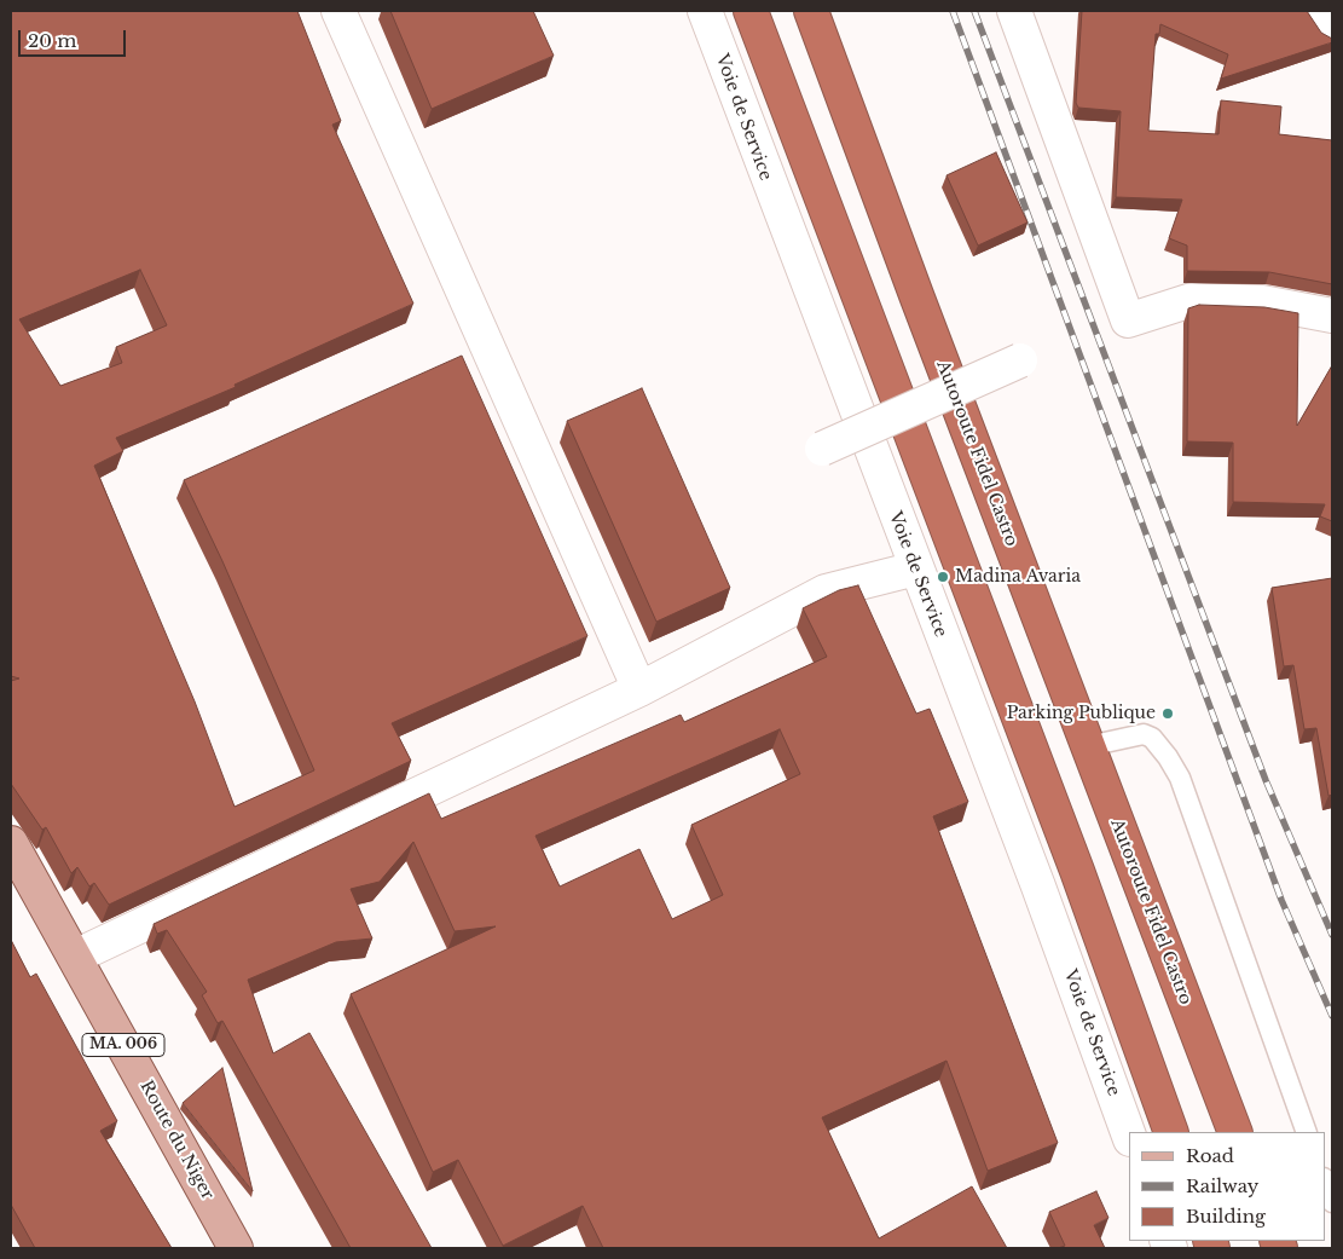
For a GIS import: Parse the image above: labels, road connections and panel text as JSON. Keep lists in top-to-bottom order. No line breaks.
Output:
{"streets":{"highway":["Autoroute Fidel Castro"],"main road":["MA. 006","Route du Niger"],"street":["Voie de Service"]},"places":["Madina Avaria","Parking Publique"],"legend":["Road","Railway","Building"],"scale_bar":"20 m"}
